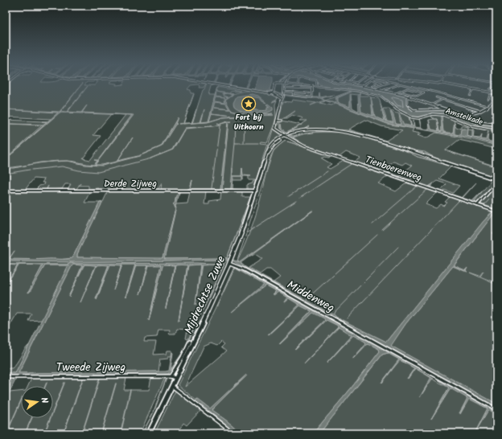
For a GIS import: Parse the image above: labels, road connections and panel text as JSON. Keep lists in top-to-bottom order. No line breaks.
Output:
{"streets":{"main road":["Mijdrechtse Zuwe"],"street":["Amstelkade","Tienboerenweg","Derde Zijweg","Middenweg","Tweede Zijweg"]},"crossings":[["Tienboerenweg","Mijdrechtse Zuwe"],["Derde Zijweg","Mijdrechtse Zuwe"],["Mijdrechtse Zuwe","Middenweg"],["Mijdrechtse Zuwe","Tweede Zijweg"]],"places":{"place":["Fort bij Uithoorn"]},"north":"right"}
